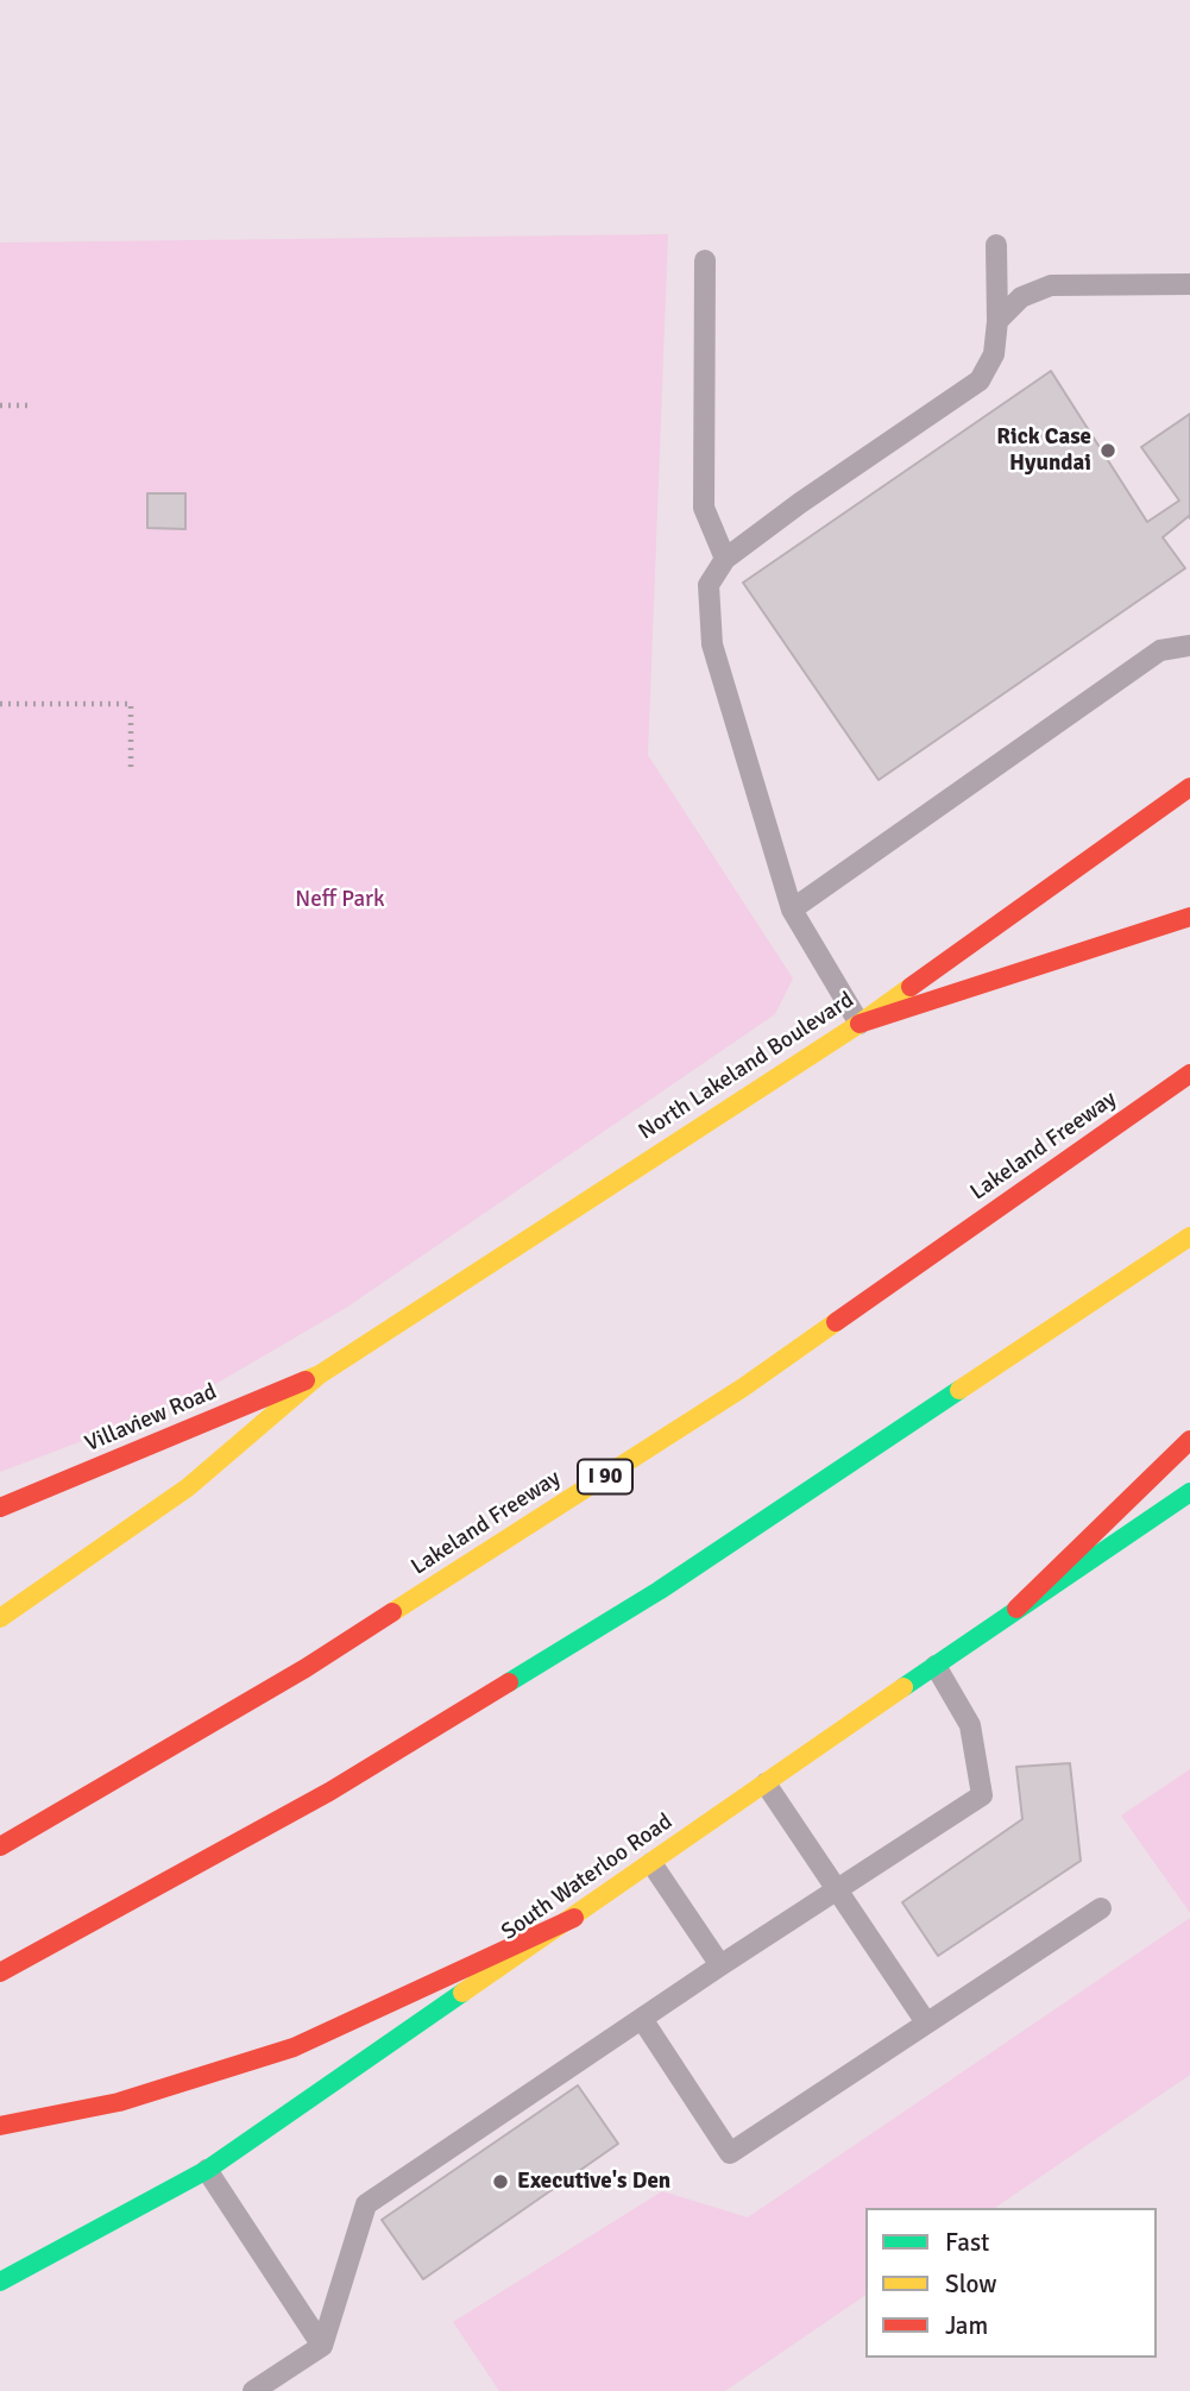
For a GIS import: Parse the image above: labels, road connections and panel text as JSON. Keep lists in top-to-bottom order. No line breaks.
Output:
{"streets":{"main road":["North Lakeland Boulevard","Lakeland Freeway","Villaview Road","I 90","South Waterloo Road"]},"crossings":[["North Lakeland Boulevard","Villaview Road"]],"parks":["Neff Park"],"places":["Rick Case Hyundai","Executive's Den"],"legend":["Fast","Slow","Jam"]}
